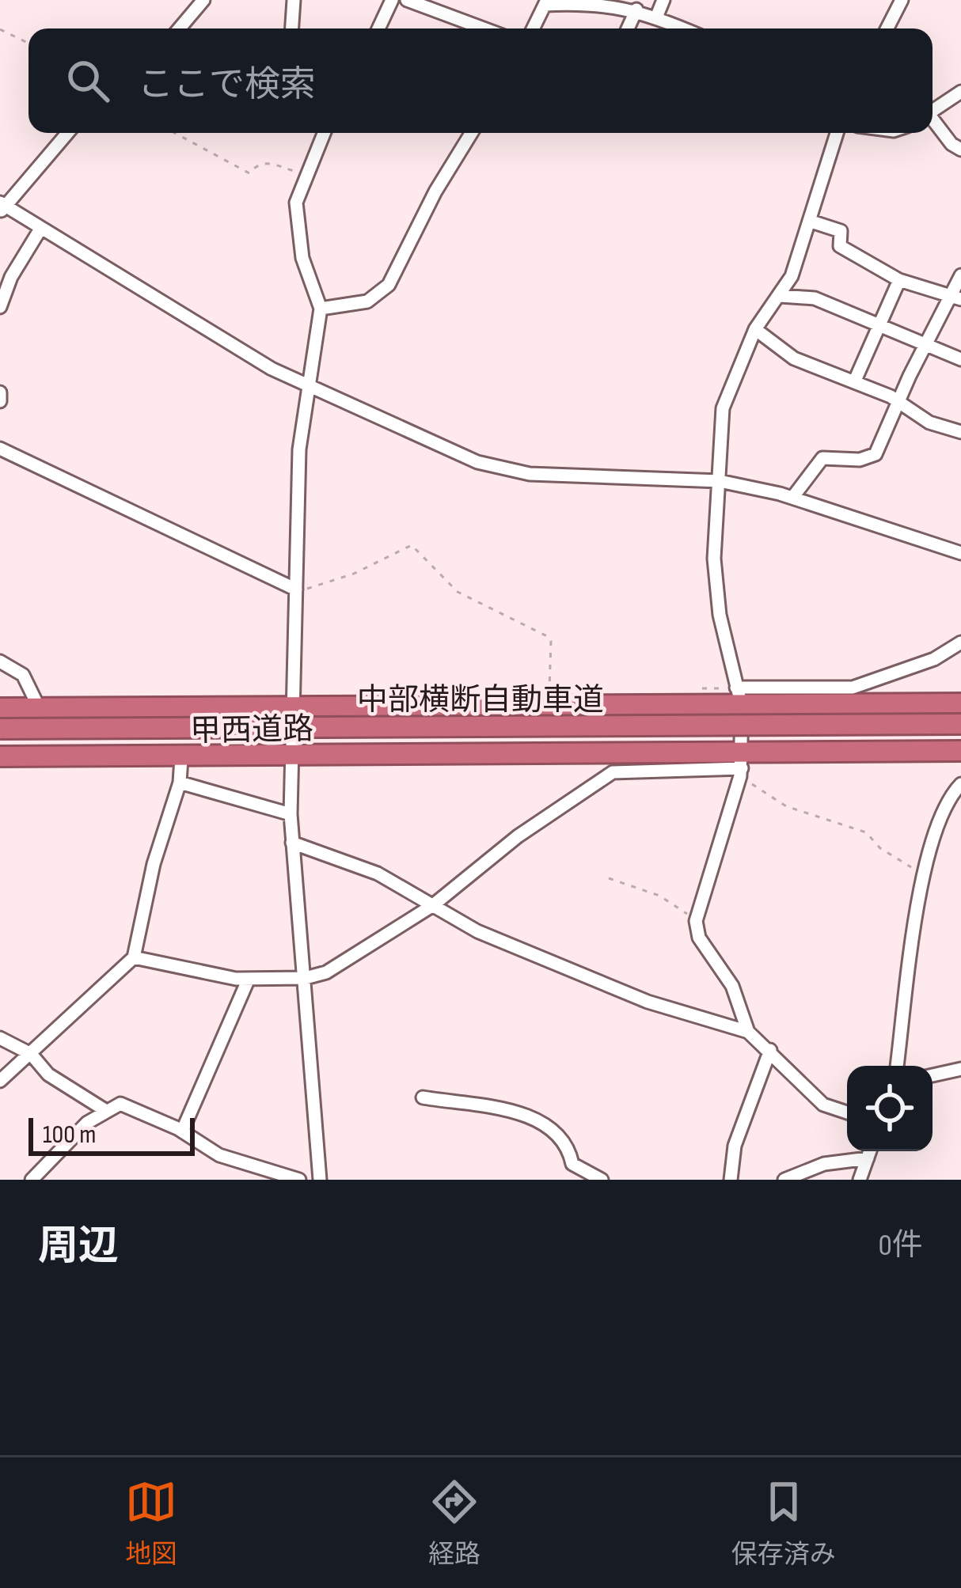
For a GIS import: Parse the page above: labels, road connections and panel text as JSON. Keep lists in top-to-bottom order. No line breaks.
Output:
{"streets":{"highway":["中部横断自動車道","甲西道路"]},"scale_bar":"100 m","page":{"search":"ここで検索","scale":"100 m","heading":["周辺","0件"],"nav":["地図","経路","保存済み"]}}
